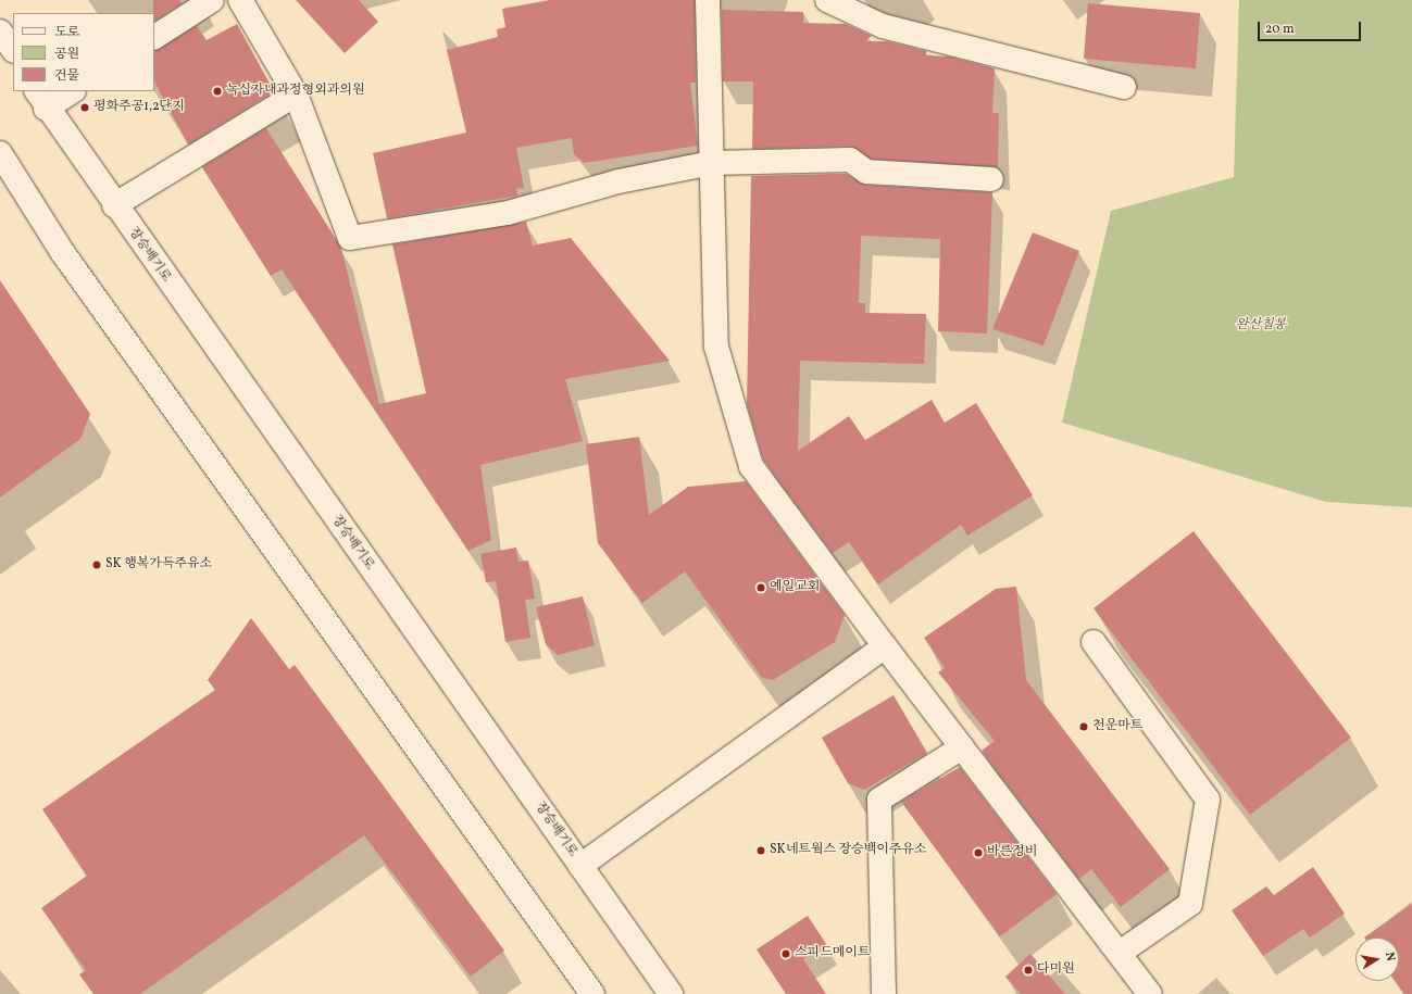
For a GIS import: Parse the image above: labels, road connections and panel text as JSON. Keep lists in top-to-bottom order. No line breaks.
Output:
{"streets":{"street":["장승배기로"]},"parks":["완산칠봉"],"places":["녹십자내과정형외과의원","평화주공1,2단지","SK 행복가득주유소","예일교회","천운마트","SK네트웤스 장승백이주유소","바른정비","스피드메이트","다미원"],"legend":["도로","공원","건물"],"scale_bar":"20 m","north":"right"}
